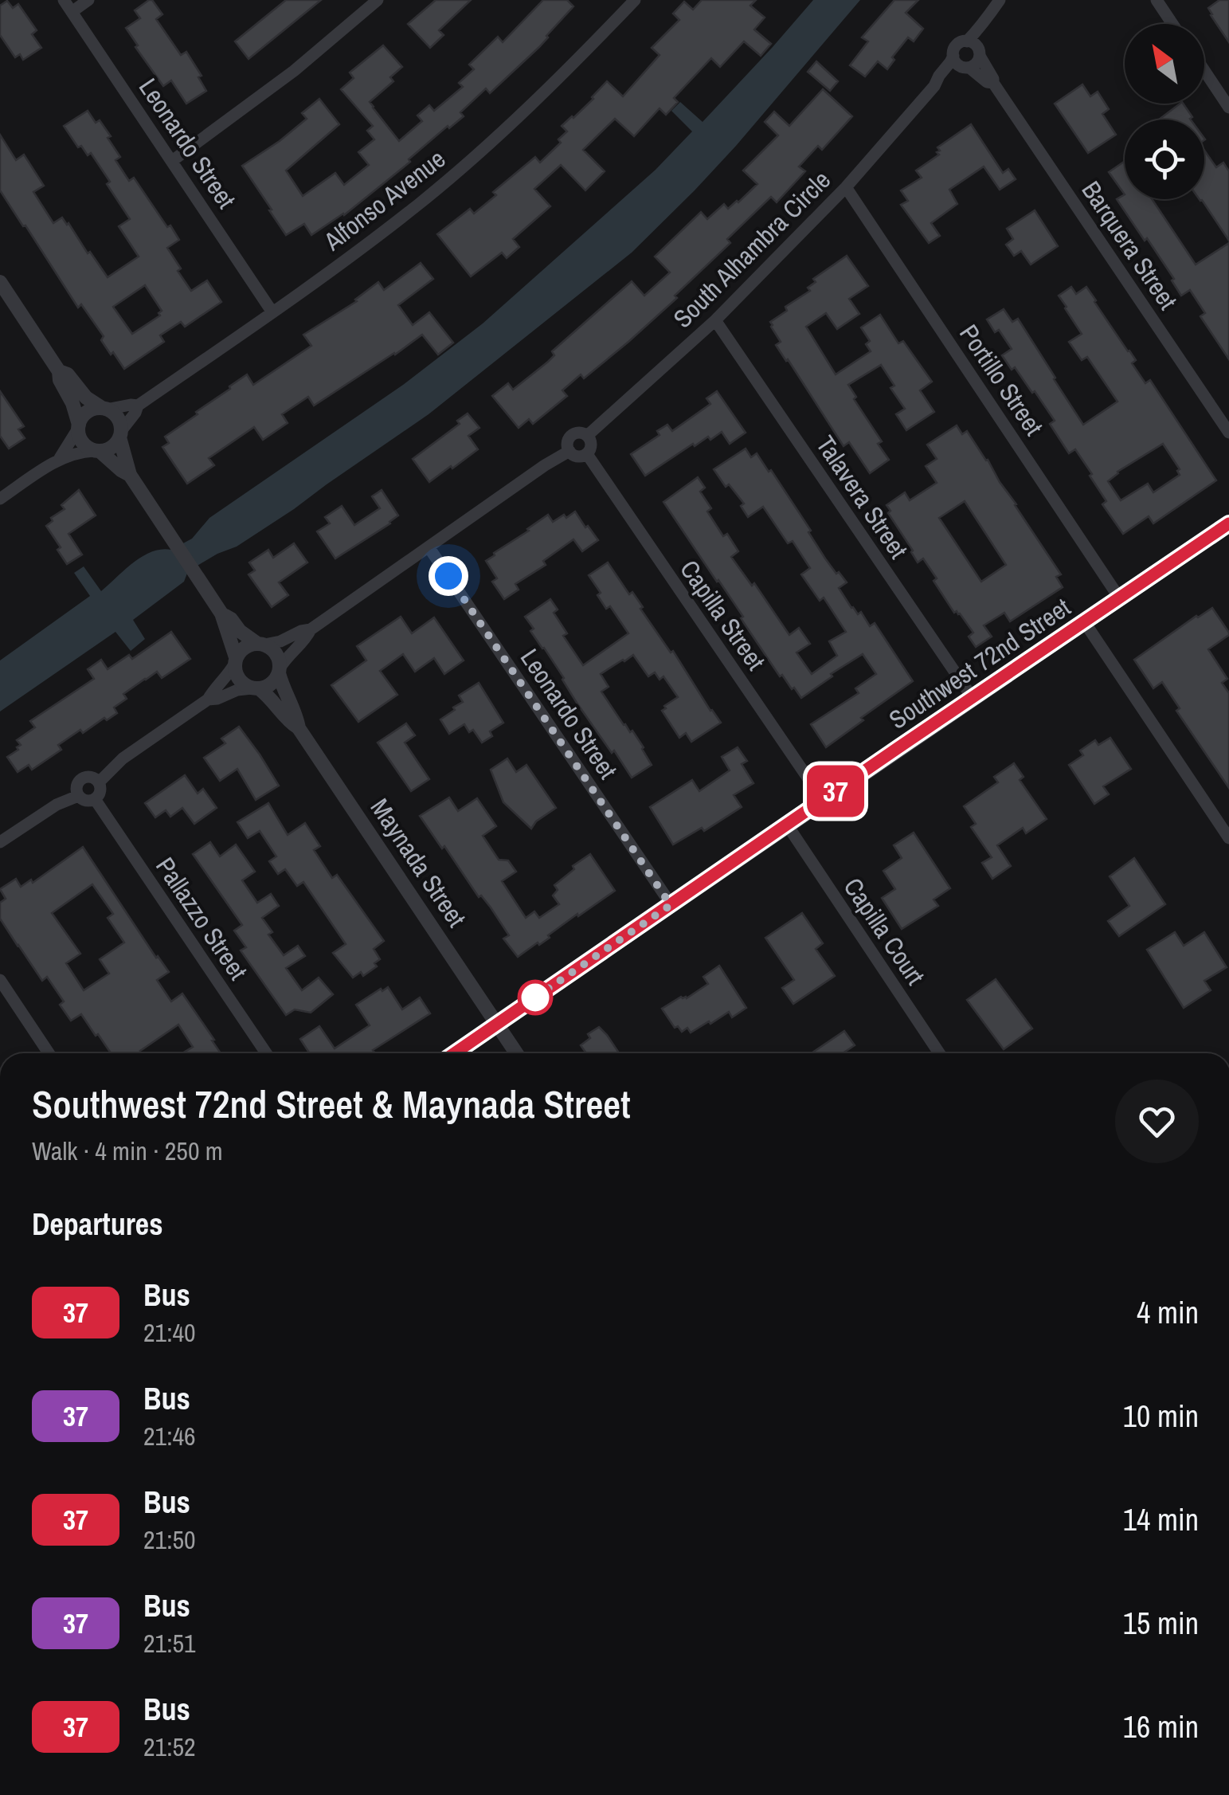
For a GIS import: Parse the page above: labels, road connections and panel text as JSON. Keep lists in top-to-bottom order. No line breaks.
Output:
{"streets":{"main road":["Southwest 72nd Street"],"street":["Leonardo Street","Alfonso Avenue","Barquera Street","South Alhambra Circle","Portillo Street","Talavera Street","Capilla Street","Maynada Street","Pallazzo Street","Capilla Court"]},"crossings":[["Leonardo Street","Alfonso Avenue"],["Leonardo Street","Southwest 72nd Street"],["Barquera Street","South Alhambra Circle"],["South Alhambra Circle","Portillo Street"],["South Alhambra Circle","Talavera Street"],["South Alhambra Circle","Capilla Street"],["Portillo Street","Southwest 72nd Street"],["Talavera Street","Southwest 72nd Street"],["Capilla Street","Southwest 72nd Street"],["Southwest 72nd Street","Maynada Street"],["Southwest 72nd Street","Capilla Court"]],"lines":["bus line 37"],"north":"top left","page":{"on_map":"37","heading":[["Southwest 72nd Street & Maynada Street","Walk · 4 min · 250 m"],"Departures"],"list":[{"mark":"37","name":"Bus","note":"21:40","value":"4 min"},{"mark":"37","name":"Bus","note":"21:46","value":"10 min"},{"mark":"37","name":"Bus","note":"21:50","value":"14 min"},{"mark":"37","name":"Bus","note":"21:51","value":"15 min"},{"mark":"37","name":"Bus","note":"21:52","value":"16 min"}]}}
